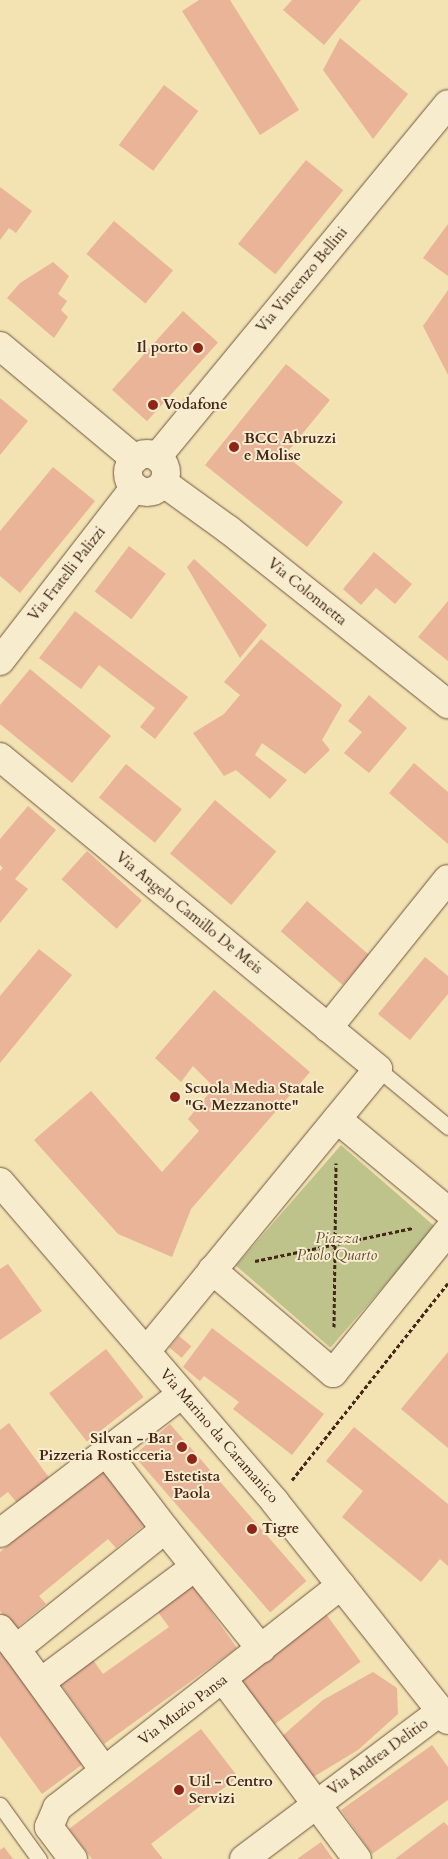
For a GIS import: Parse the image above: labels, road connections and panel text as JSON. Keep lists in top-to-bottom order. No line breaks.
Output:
{"streets":{"street":["Via Vincenzo Bellini","Via Fratelli Palizzi","Via Colonnetta","Via Angelo Camillo De Meis","Via Marino da Caramanico","Via Muzio Pansa","Via Andrea Delitio"]},"crossings":[["Via Vincenzo Bellini","Via Fratelli Palizzi"],["Via Vincenzo Bellini","Via Colonnetta"],["Via Fratelli Palizzi","Via Colonnetta"],["Via Marino da Caramanico","Via Muzio Pansa"],["Via Marino da Caramanico","Via Andrea Delitio"],["Via Muzio Pansa","Via Andrea Delitio"]],"parks":["Piazza Paolo Quarto"],"places":["Il porto","Vodafone","BCC Abruzzi e Molise","Scuola Media Statale \"G. Mezzanotte\"","Silvan - Bar Pizzeria Rosticceria","Estetista Paola","Tigre","Uil - Centro Servizi"]}
